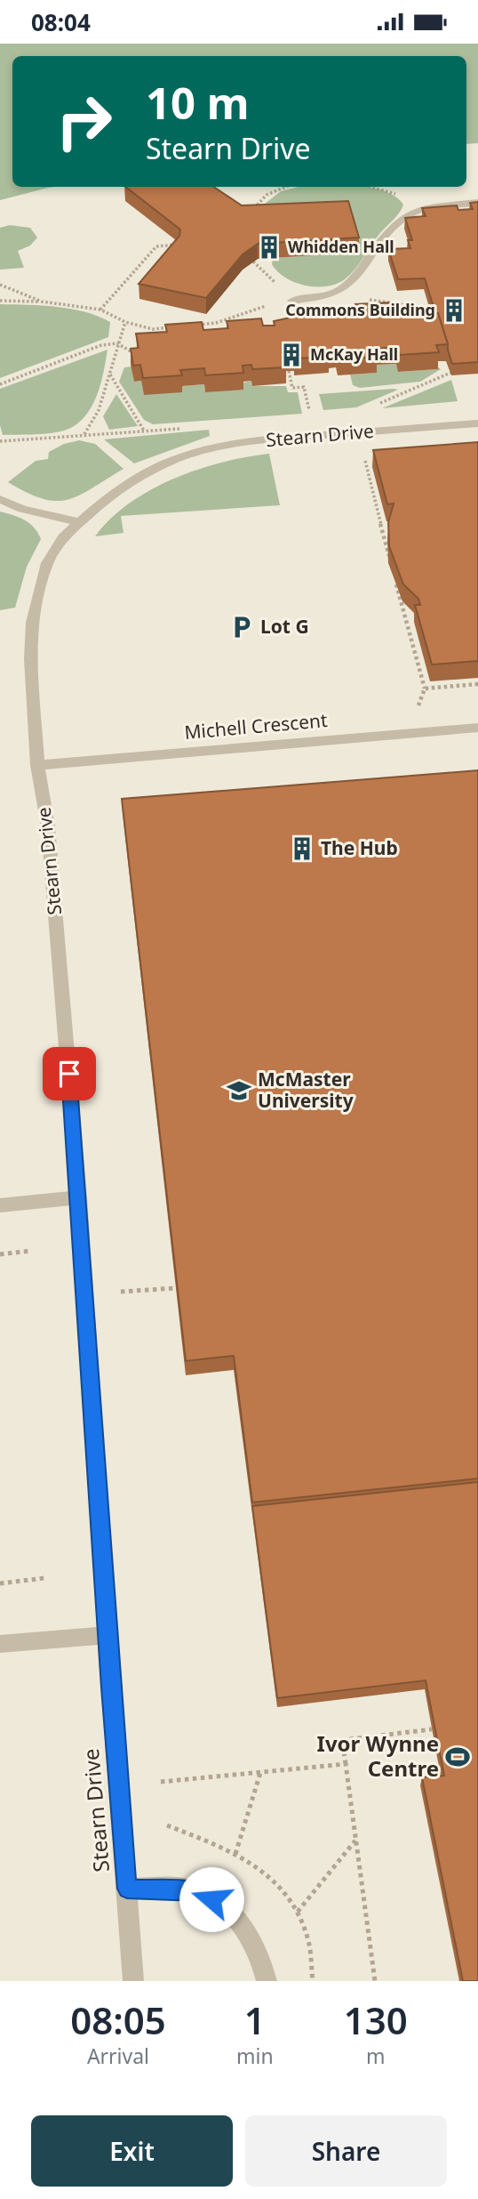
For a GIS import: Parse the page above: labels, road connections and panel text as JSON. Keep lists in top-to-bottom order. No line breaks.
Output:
{"streets":{"lane":["Stearn Drive","Michell Crescent"]},"crossings":[["Stearn Drive","Michell Crescent"]],"places":{"building":["Whidden Hall","Commons Building","McKay Hall","The Hub"],"parking":["Lot G"],"school or university":["McMaster University"],"sports":["Ivor Wynne Centre"]},"page":{"status":"08:04","turn":["10 m","Stearn Drive"],"eta":["08:05","Arrival","1","min","130","m"],"buttons":["Exit","Share"]}}
